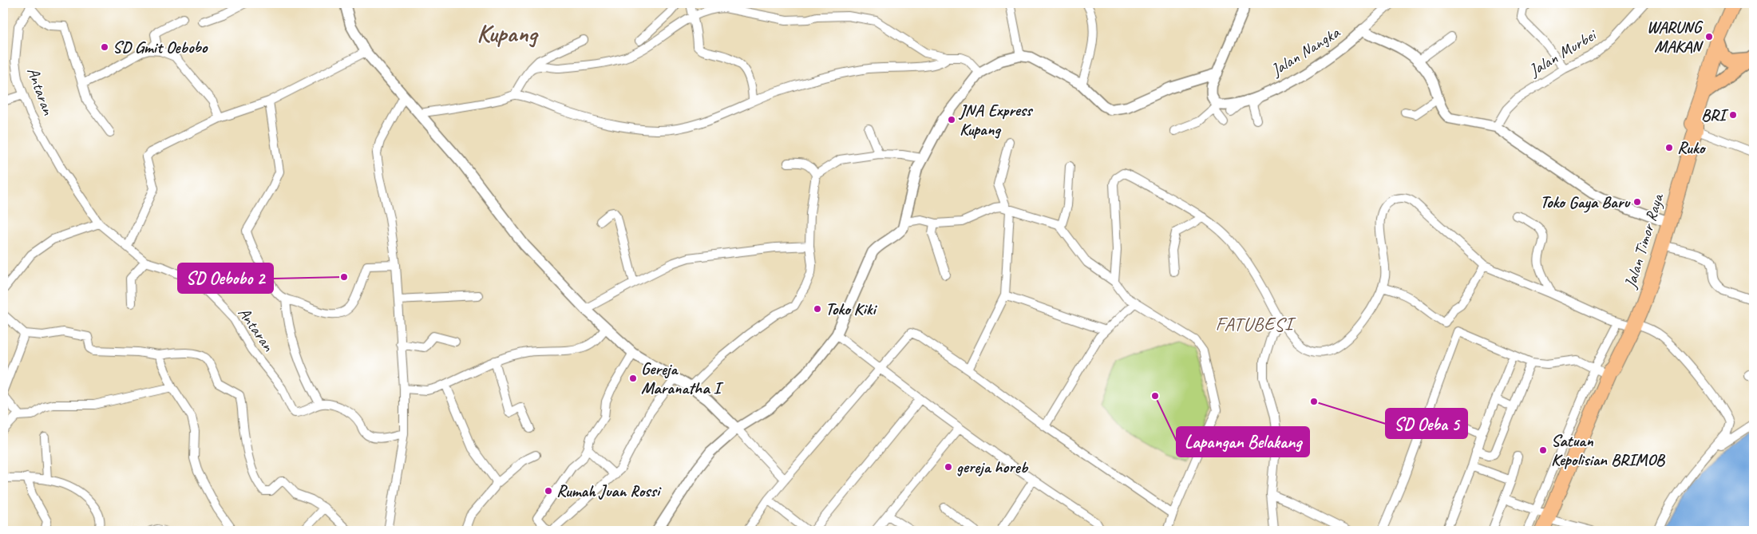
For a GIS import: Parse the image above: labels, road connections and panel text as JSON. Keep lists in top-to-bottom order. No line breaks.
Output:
{"streets":{"highway":["Jalan Timor Raya"],"street":["Jalan Nangka","Jalan Murbei","Antaran"]},"crossings":[["Jalan Nangka","Jalan Murbei"],["Jalan Nangka","Jalan Timor Raya"]],"districts":["Kupang","FATUBESI"],"places":["WARUNG MAKAN","SD Gmit Oebobo","BRI","JNA Express Kupang","Ruko","Toko Gaya Baru","SD Oebobo 2","Toko Kiki","Gereja Maranatha I","Lapangan Belakang","SD Oeba 5","Satuan Kepolisian BRIMOB","gereja horeb","Rumah Juan Rossi"]}
